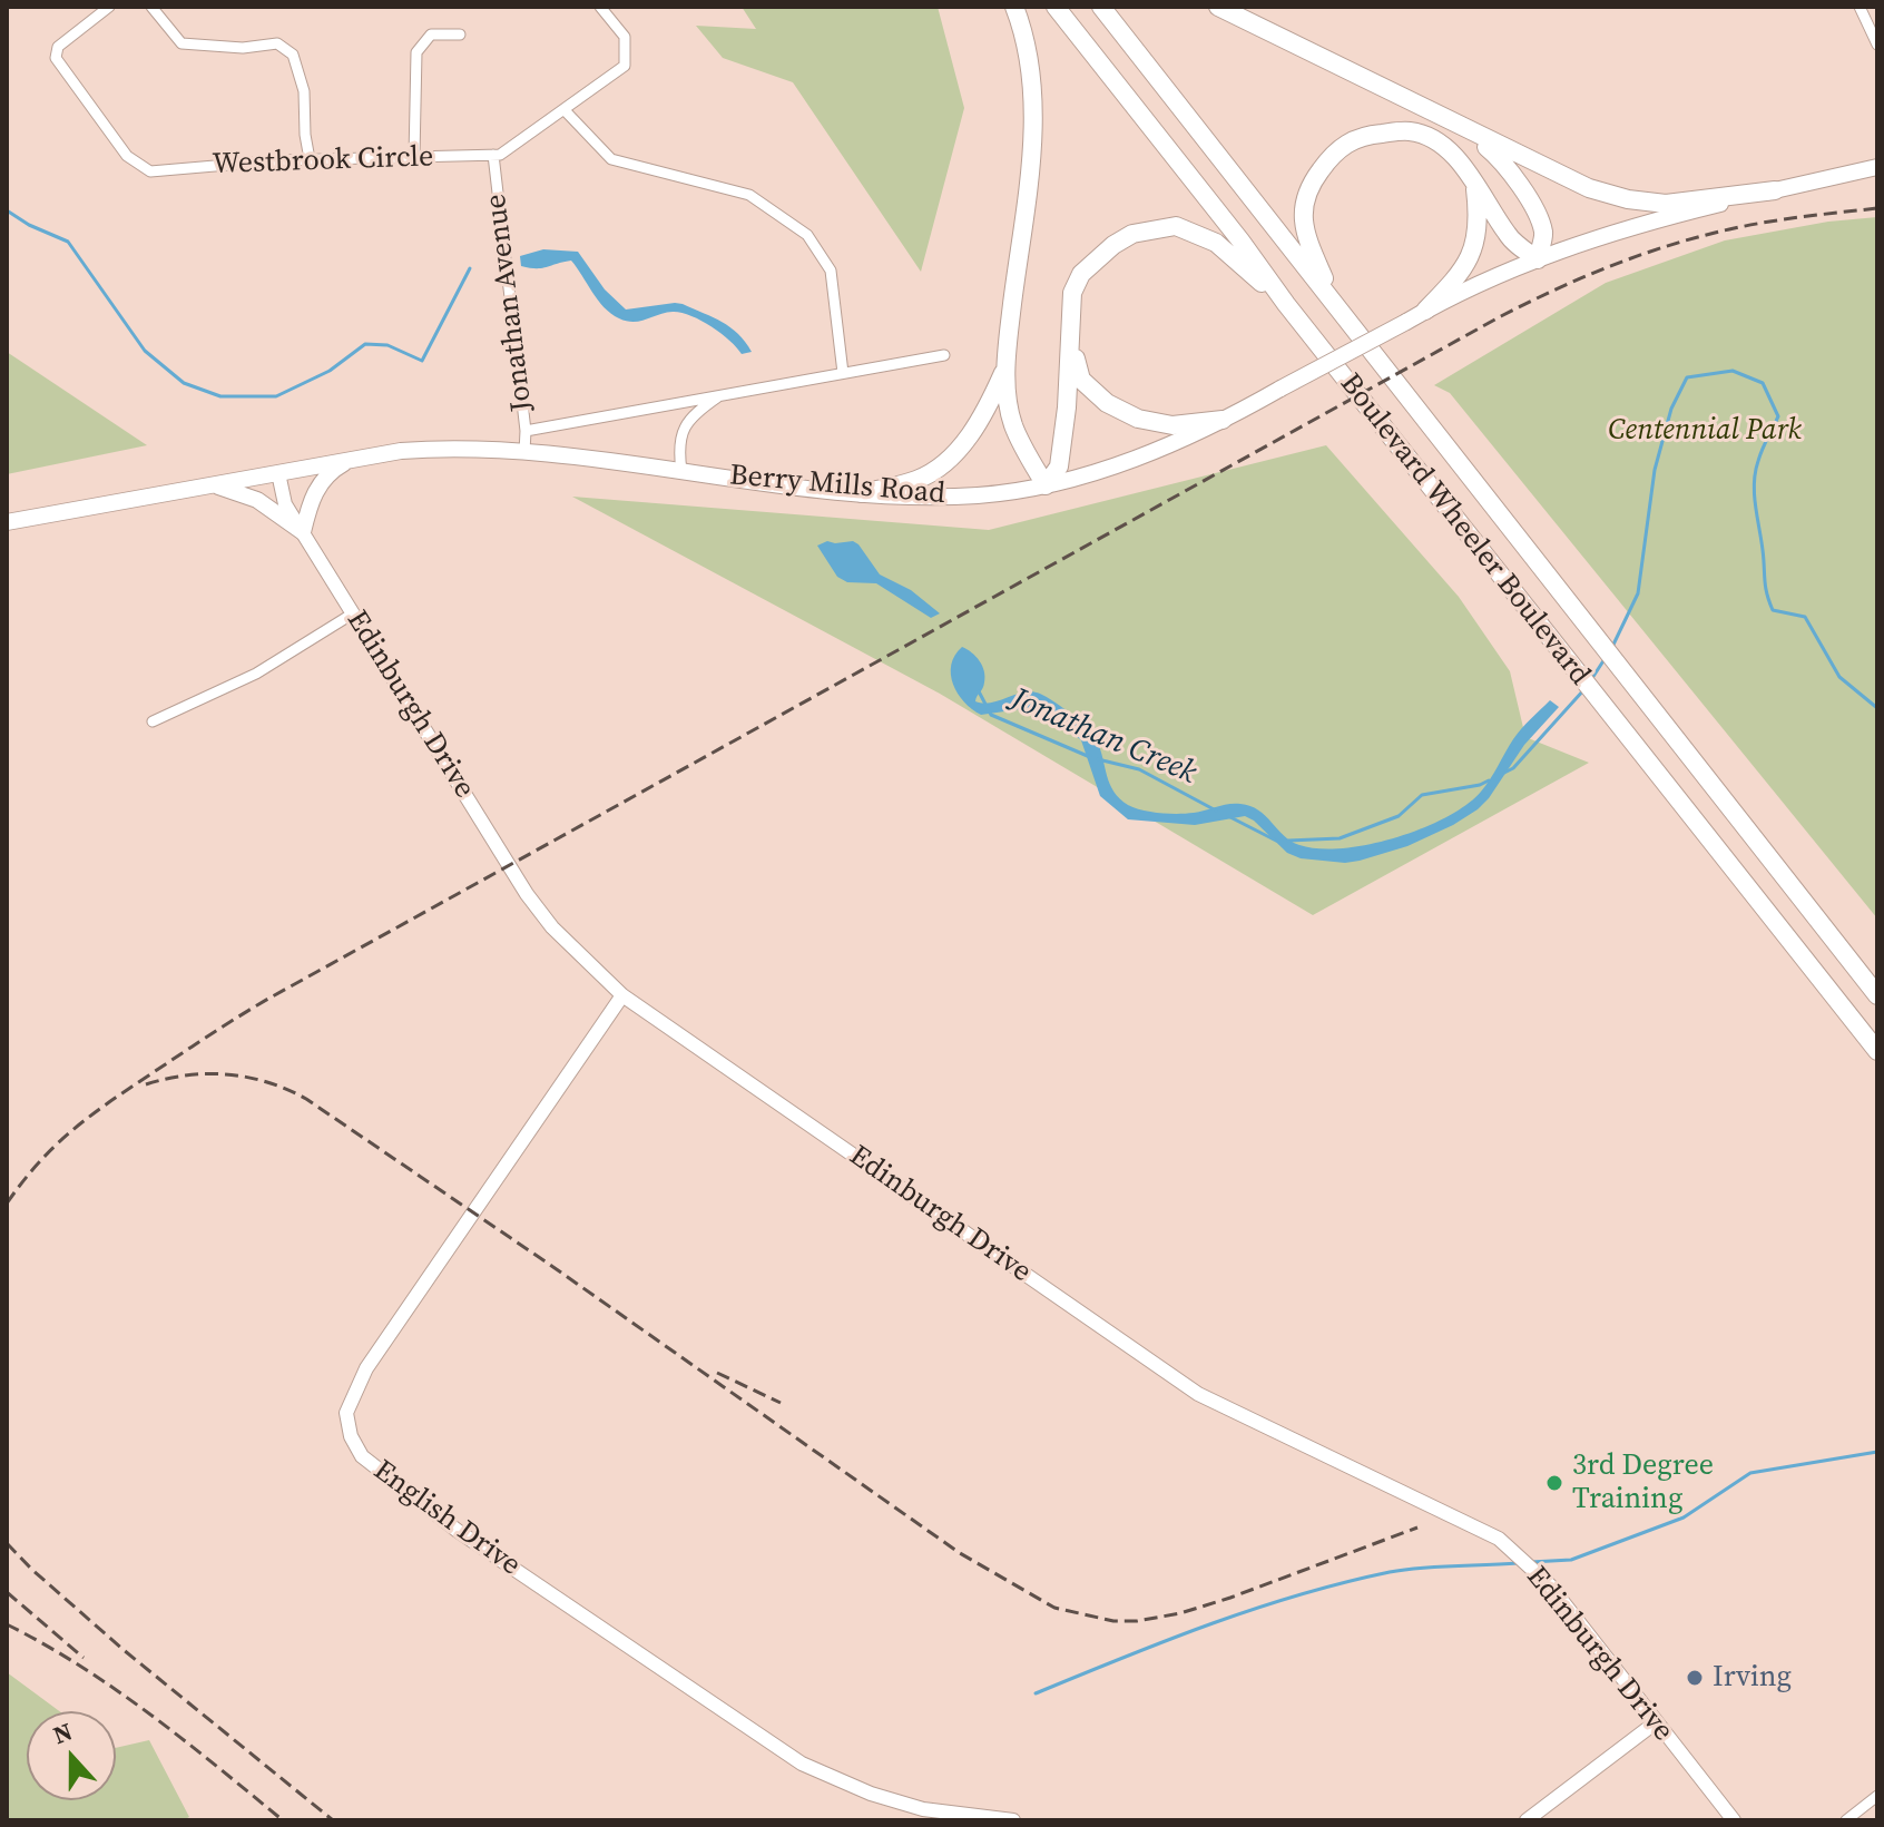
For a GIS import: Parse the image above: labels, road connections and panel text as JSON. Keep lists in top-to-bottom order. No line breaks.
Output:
{"streets":{"highway":["Boulevard Wheeler Boulevard"],"main road":["Berry Mills Road"],"street":["Westbrook Circle","Jonathan Avenue","Edinburgh Drive","English Drive"]},"crossings":[["Westbrook Circle","Jonathan Avenue"],["Jonathan Avenue","Berry Mills Road"],["Berry Mills Road","Edinburgh Drive"],["Edinburgh Drive","English Drive"]],"water":["Jonathan Creek"],"parks":["Centennial Park"],"places":["3rd Degree Training","Irving"],"north":"top"}
